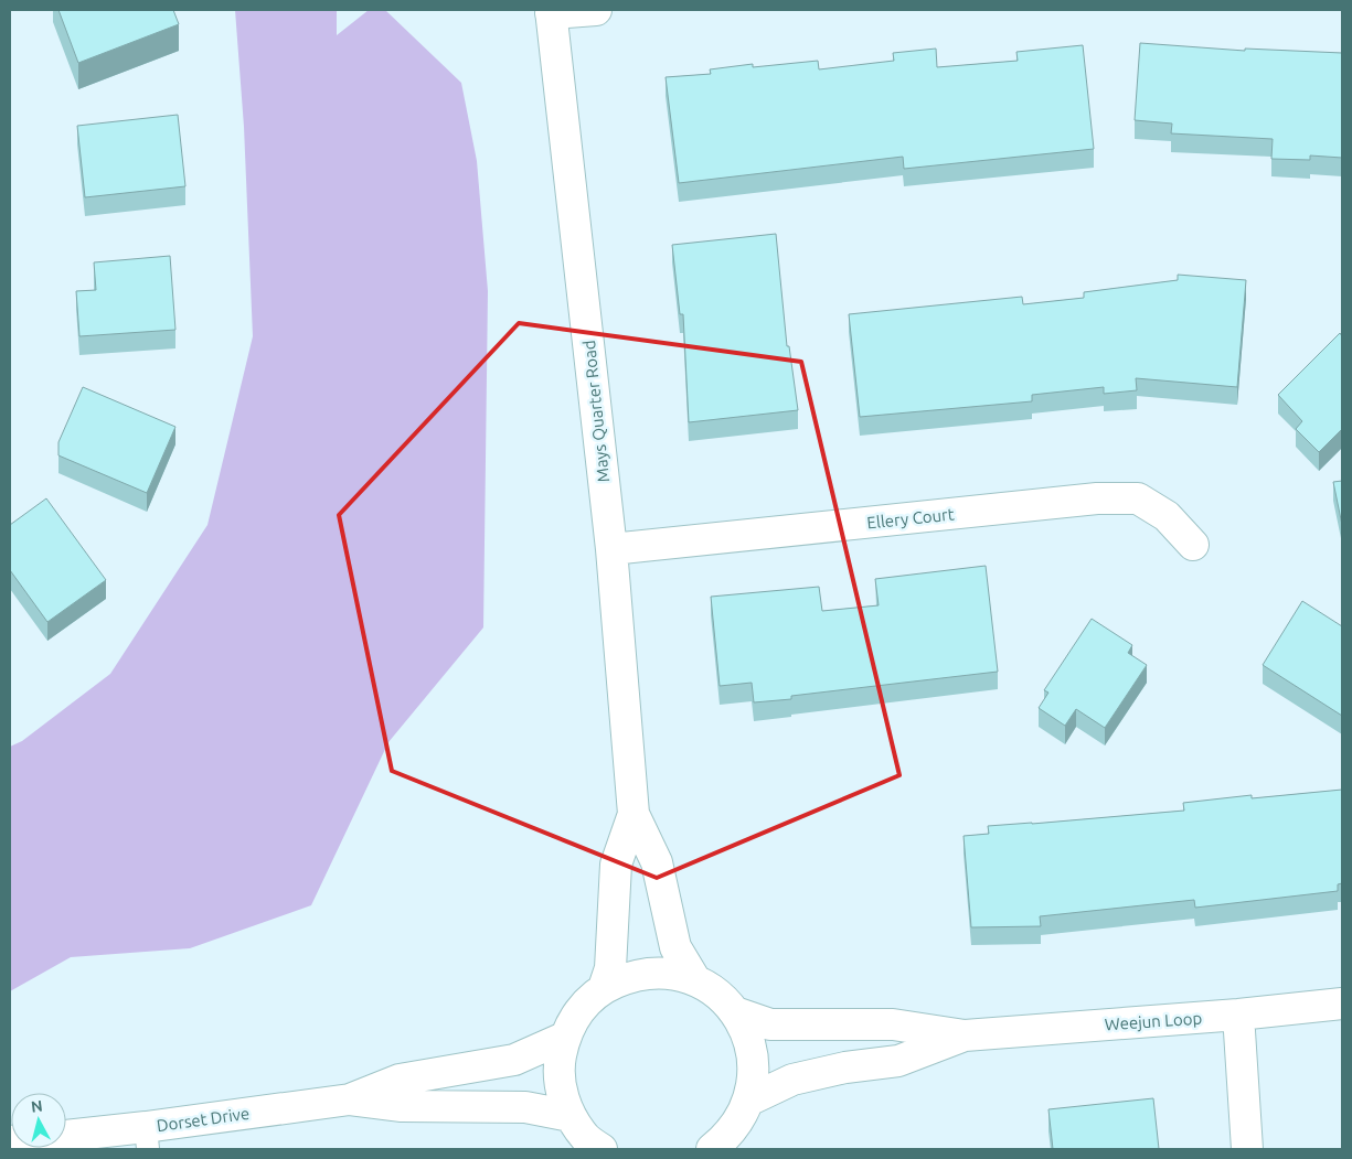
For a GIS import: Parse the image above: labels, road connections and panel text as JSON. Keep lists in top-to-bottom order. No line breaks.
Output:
{"streets":{"street":["Mays Quarter Road","Ellery Court","Weejun Loop","Dorset Drive"]},"crossings":[["Mays Quarter Road","Ellery Court"],["Mays Quarter Road","Weejun Loop"],["Mays Quarter Road","Dorset Drive"]],"north":"top"}
